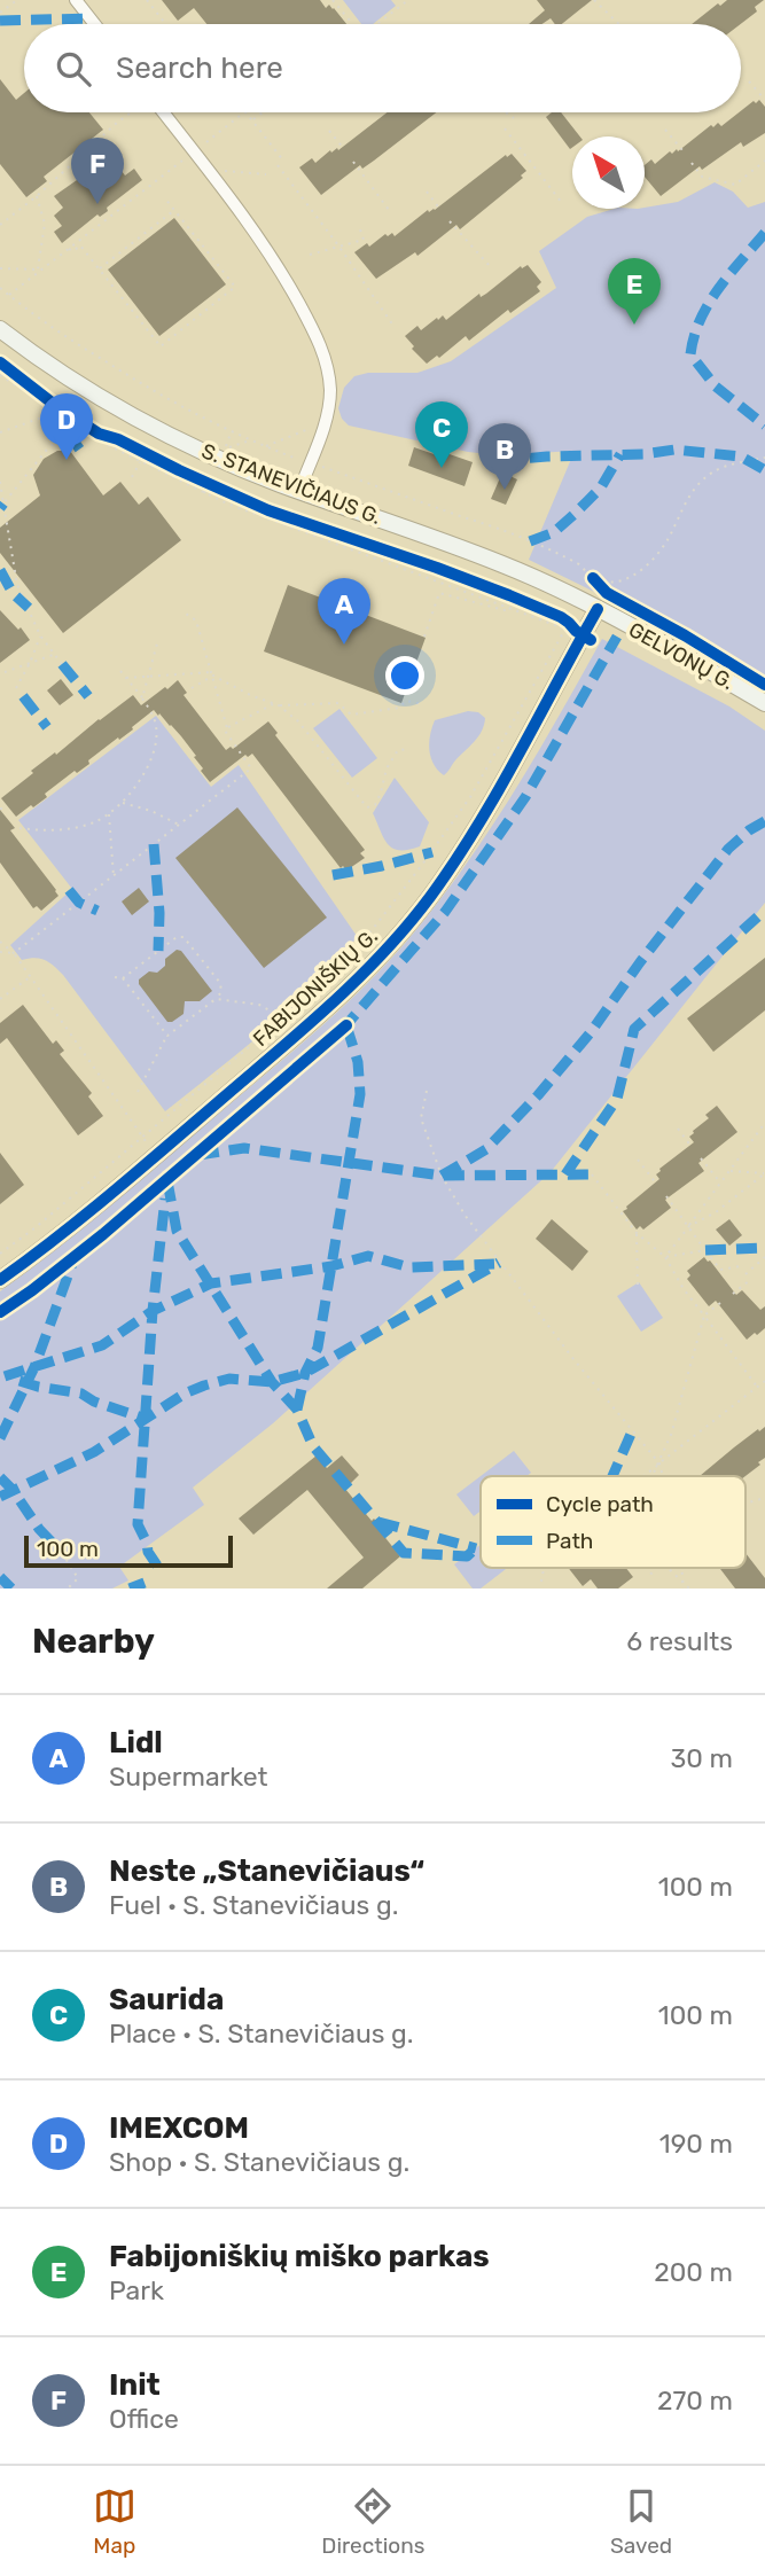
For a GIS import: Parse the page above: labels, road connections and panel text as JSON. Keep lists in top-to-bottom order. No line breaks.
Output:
{"streets":{"street":["S. STANEVIČIAUS G.","GELVONŲ G.","FABIJONIŠKIŲ G."]},"crossings":[["S. STANEVIČIAUS G.","GELVONŲ G."],["S. STANEVIČIAUS G.","FABIJONIŠKIŲ G."],["GELVONŲ G.","FABIJONIŠKIŲ G."]],"legend":["Cycle path","Path"],"scale_bar":"100 m","north":"top left","page":{"search":"Search here","pins":["F","E","D","C","B","A"],"scale":"100 m","heading":["Nearby","6 results"],"list":[{"mark":"A","name":"Lidl","note":"Supermarket","value":"30 m"},{"mark":"B","name":"Neste „Stanevičiaus“","note":"Fuel · S. Stanevičiaus g.","value":"100 m"},{"mark":"C","name":"Saurida","note":"Place · S. Stanevičiaus g.","value":"100 m"},{"mark":"D","name":"IMEXCOM","note":"Shop · S. Stanevičiaus g.","value":"190 m"},{"mark":"E","name":"Fabijoniškių miško parkas","note":"Park","value":"200 m"},{"mark":"F","name":"Init","note":"Office","value":"270 m"}],"nav":["Map","Directions","Saved"]}}
